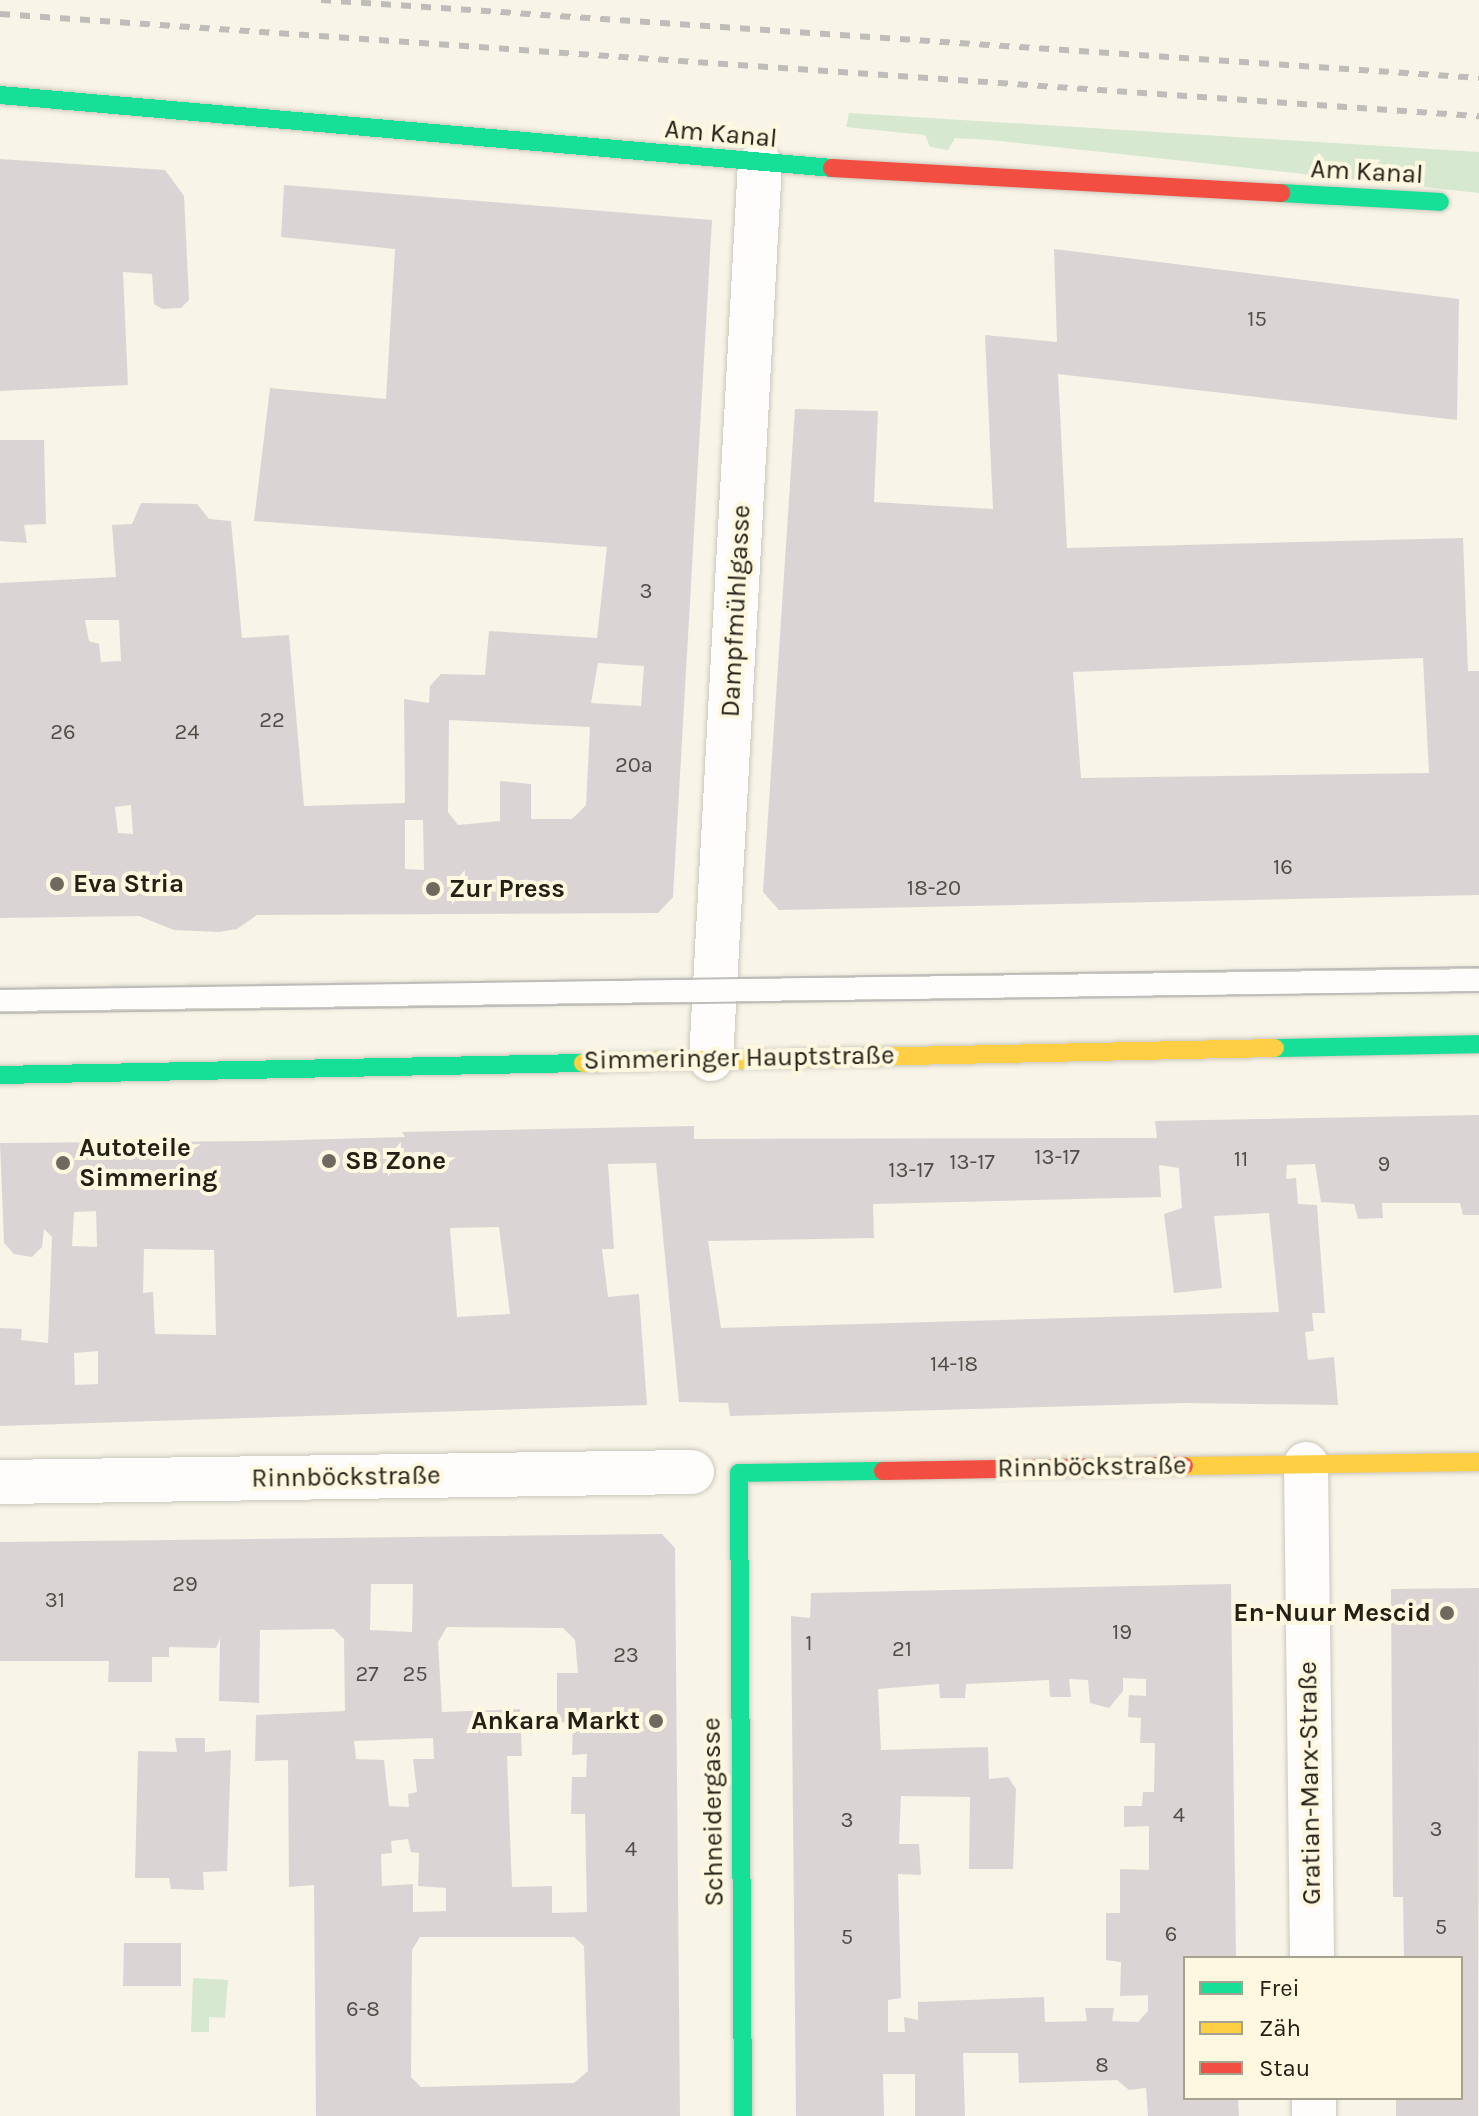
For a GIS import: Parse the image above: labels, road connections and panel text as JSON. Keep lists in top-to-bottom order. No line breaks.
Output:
{"streets":{"street":["Am Kanal","Dampfmühlgasse","Simmeringer Hauptstraße","Rinnböckstraße","Gratian-Marx-Straße","Schneidergasse"]},"crossings":[["Am Kanal","Dampfmühlgasse"],["Dampfmühlgasse","Simmeringer Hauptstraße"],["Rinnböckstraße","Gratian-Marx-Straße"],["Rinnböckstraße","Schneidergasse"]],"places":["Eva Stria","Zur Press","SB Zone","Autoteile Simmering","En-Nuur Mescid","Ankara Markt"],"house_numbers":["15","3","22","26","24","20a","16","18-20","13-17","11","13-17","9","13-17","14-18","29","31","19","1","21","23","27","25","4","3","3","4","5","6","5","6-8","8"],"legend":["Frei","Zäh","Stau"]}
